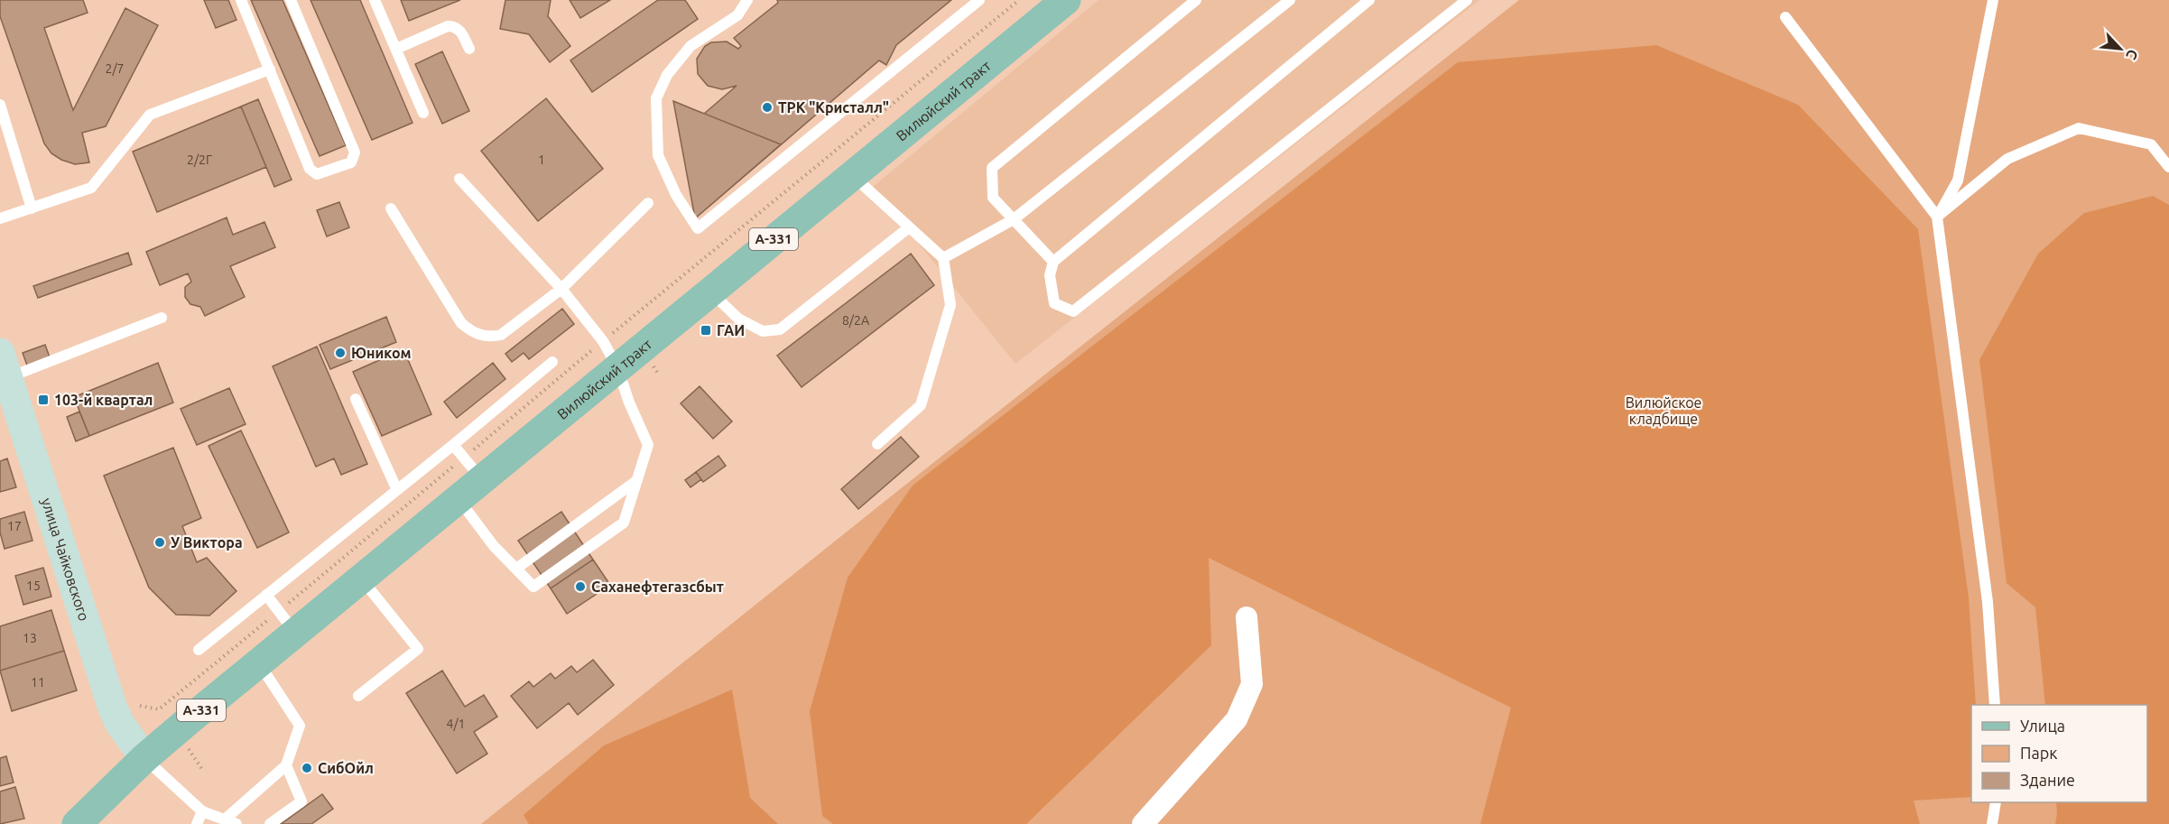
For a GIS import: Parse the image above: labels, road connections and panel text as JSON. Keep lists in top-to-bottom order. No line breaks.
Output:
{"streets":{"main road":["Вилюйский тракт","А-331","улица Чайковского"]},"crossings":[["Вилюйский тракт","А-331"],["Вилюйский тракт","улица Чайковского"],["А-331","улица Чайковского"]],"parks":["Вилюйское кладбище"],"places":{"other":["ТРК \"Кристалл\"","Юником","У Виктора","Саханефтегазсбыт","СибОйл"],"transit":["ГАИ","103-й квартал"]},"house_numbers":["2/7","2/2Г","1","8/2А","17","15","13","11","4/1"],"legend":["Улица","Парк","Здание"],"north":"bottom right"}
